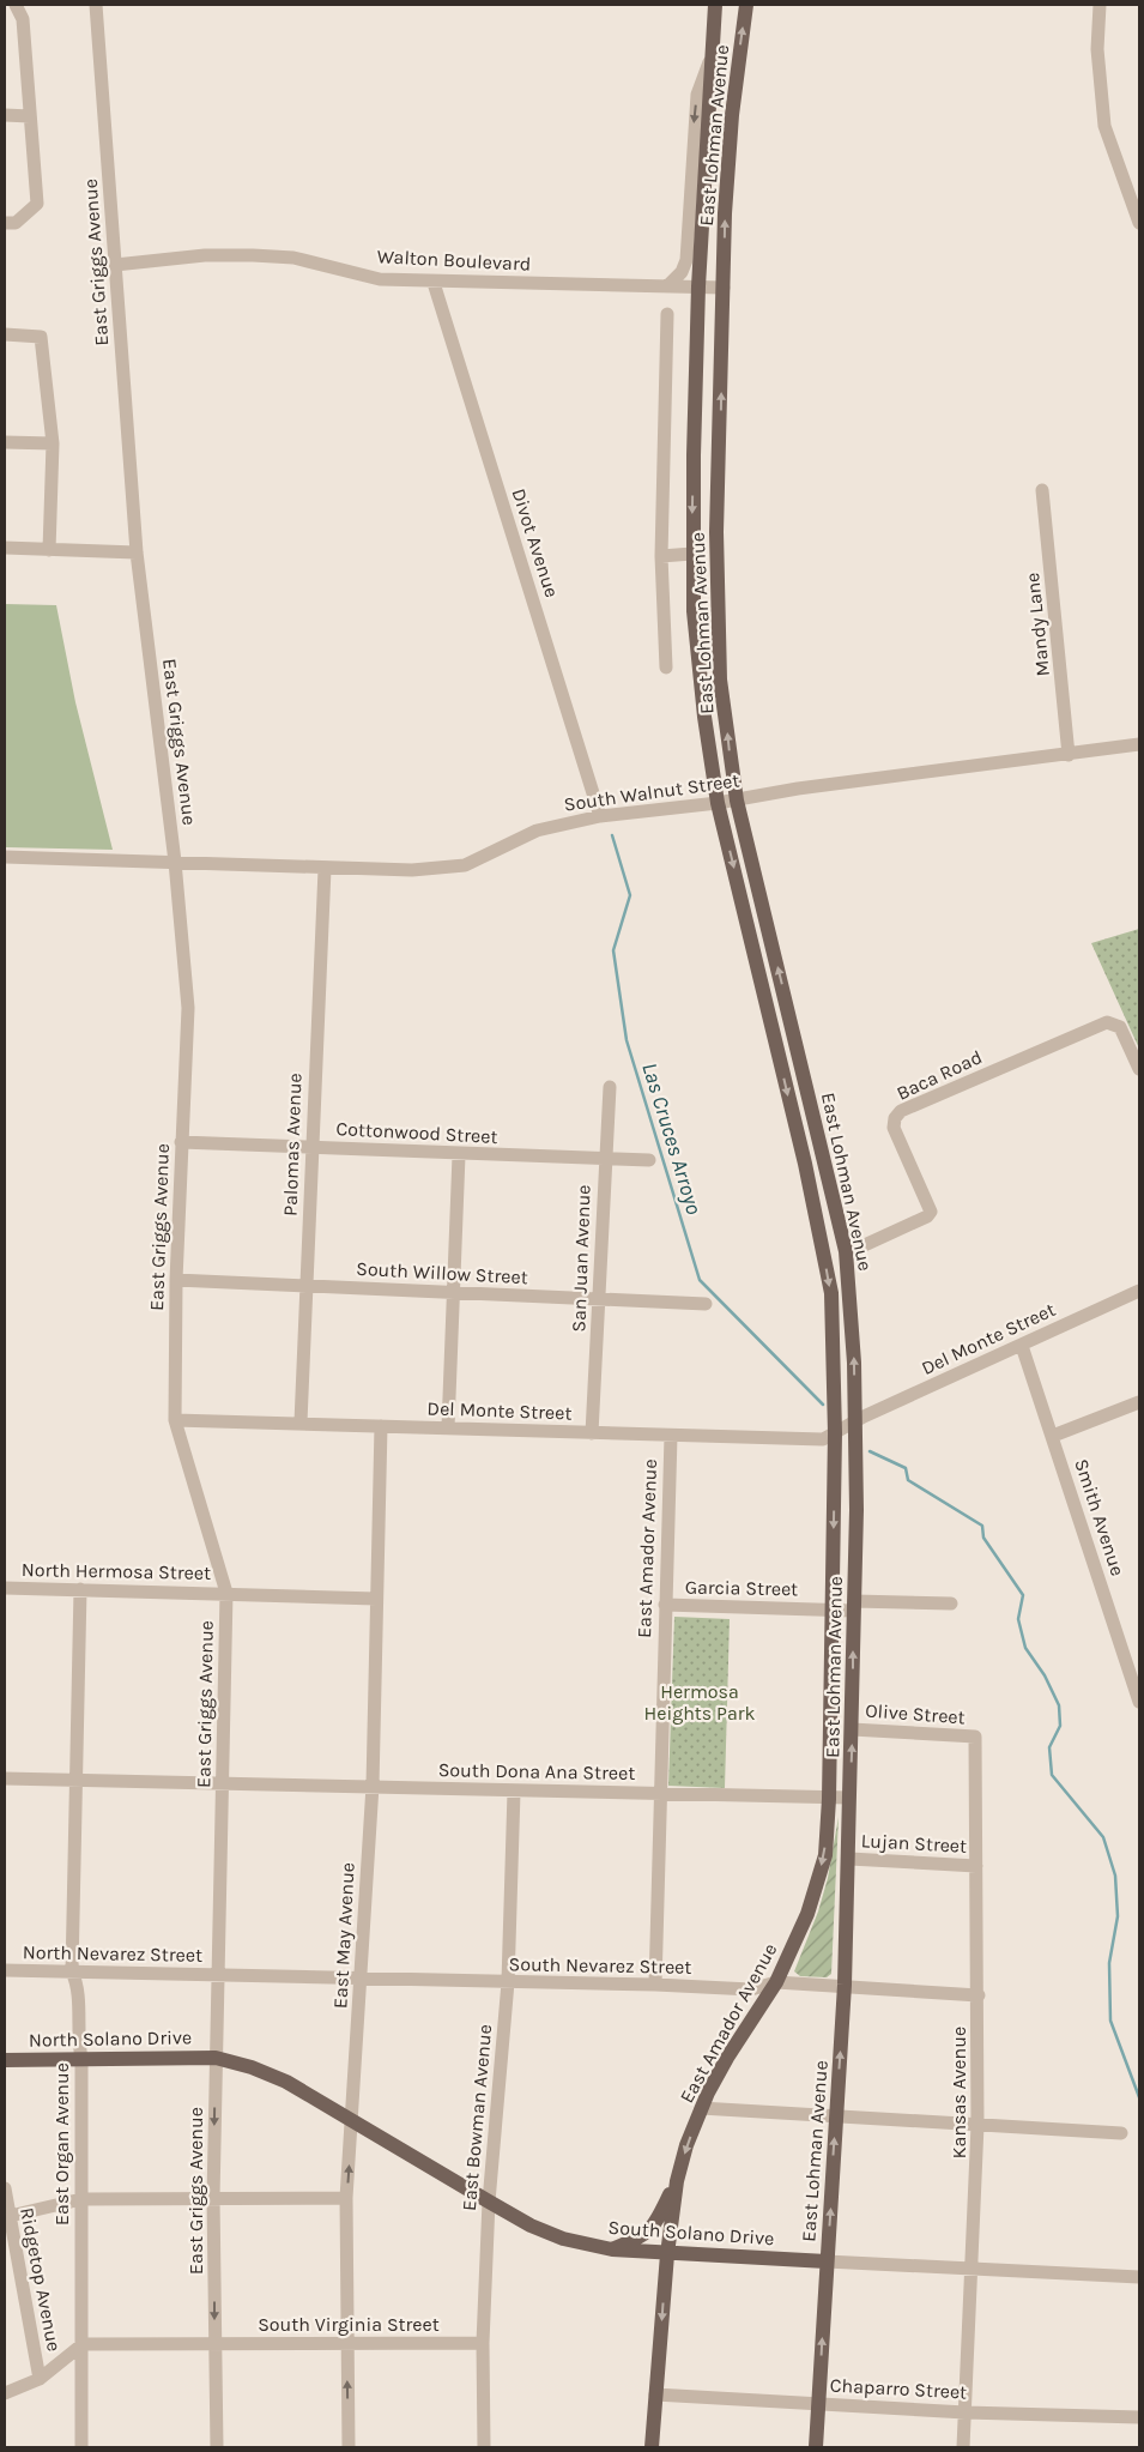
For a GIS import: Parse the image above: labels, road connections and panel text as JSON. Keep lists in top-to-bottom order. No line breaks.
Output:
{"streets":{"main road":["East Lohman Avenue","East Amador Avenue","North Solano Drive","South Solano Drive"],"street":["Walton Boulevard","East Griggs Avenue","Divot Avenue","Mandy Lane","South Walnut Street","Baca Road","Cottonwood Street","Palomas Avenue","San Juan Avenue","South Willow Street","Del Monte Street","Smith Avenue","North Hermosa Street","Garcia Street","Olive Street","South Dona Ana Street","Lujan Street","East May Avenue","North Nevarez Street","South Nevarez Street","Kansas Avenue","East Bowman Avenue","East Organ Avenue","Ridgetop Avenue","South Virginia Street","Chaparro Street"]},"crossings":[["East Lohman Avenue","Walton Boulevard"],["East Lohman Avenue","South Walnut Street"],["East Lohman Avenue","Baca Road"],["East Lohman Avenue","Del Monte Street"],["East Lohman Avenue","East Amador Avenue"],["East Lohman Avenue","Garcia Street"],["East Lohman Avenue","Olive Street"],["East Lohman Avenue","South Dona Ana Street"],["East Lohman Avenue","Lujan Street"],["East Lohman Avenue","South Nevarez Street"],["East Lohman Avenue","South Solano Drive"],["East Lohman Avenue","Chaparro Street"],["Walton Boulevard","East Griggs Avenue"],["Walton Boulevard","Divot Avenue"],["East Griggs Avenue","South Walnut Street"],["East Griggs Avenue","Cottonwood Street"],["East Griggs Avenue","South Willow Street"],["East Griggs Avenue","Del Monte Street"],["East Griggs Avenue","North Hermosa Street"],["East Griggs Avenue","South Dona Ana Street"],["East Griggs Avenue","North Nevarez Street"],["East Griggs Avenue","South Nevarez Street"],["East Griggs Avenue","North Solano Drive"],["East Griggs Avenue","South Solano Drive"],["East Griggs Avenue","South Virginia Street"],["Divot Avenue","South Walnut Street"],["Mandy Lane","South Walnut Street"],["South Walnut Street","Palomas Avenue"],["Cottonwood Street","Palomas Avenue"],["Cottonwood Street","San Juan Avenue"],["Palomas Avenue","South Willow Street"],["Palomas Avenue","Del Monte Street"],["San Juan Avenue","South Willow Street"],["San Juan Avenue","Del Monte Street"],["Del Monte Street","Smith Avenue"],["Del Monte Street","East Amador Avenue"],["Del Monte Street","East May Avenue"],["East Amador Avenue","Garcia Street"],["East Amador Avenue","South Dona Ana Street"],["East Amador Avenue","South Nevarez Street"],["East Amador Avenue","South Solano Drive"],["East Amador Avenue","Chaparro Street"],["North Hermosa Street","East May Avenue"],["North Hermosa Street","East Organ Avenue"],["Olive Street","Kansas Avenue"],["South Dona Ana Street","East May Avenue"],["South Dona Ana Street","East Bowman Avenue"],["South Dona Ana Street","East Organ Avenue"],["Lujan Street","Kansas Avenue"],["East May Avenue","South Nevarez Street"],["East May Avenue","South Solano Drive"],["East May Avenue","South Virginia Street"],["North Nevarez Street","South Nevarez Street"],["North Nevarez Street","East Organ Avenue"],["South Nevarez Street","Kansas Avenue"],["South Nevarez Street","East Bowman Avenue"],["North Solano Drive","East Organ Avenue"],["North Solano Drive","South Solano Drive"],["Kansas Avenue","South Solano Drive"],["Kansas Avenue","Chaparro Street"],["East Bowman Avenue","South Solano Drive"],["East Bowman Avenue","South Virginia Street"],["East Organ Avenue","South Virginia Street"]],"water":["Las Cruces Arroyo"],"parks":["Hermosa Heights Park"]}
